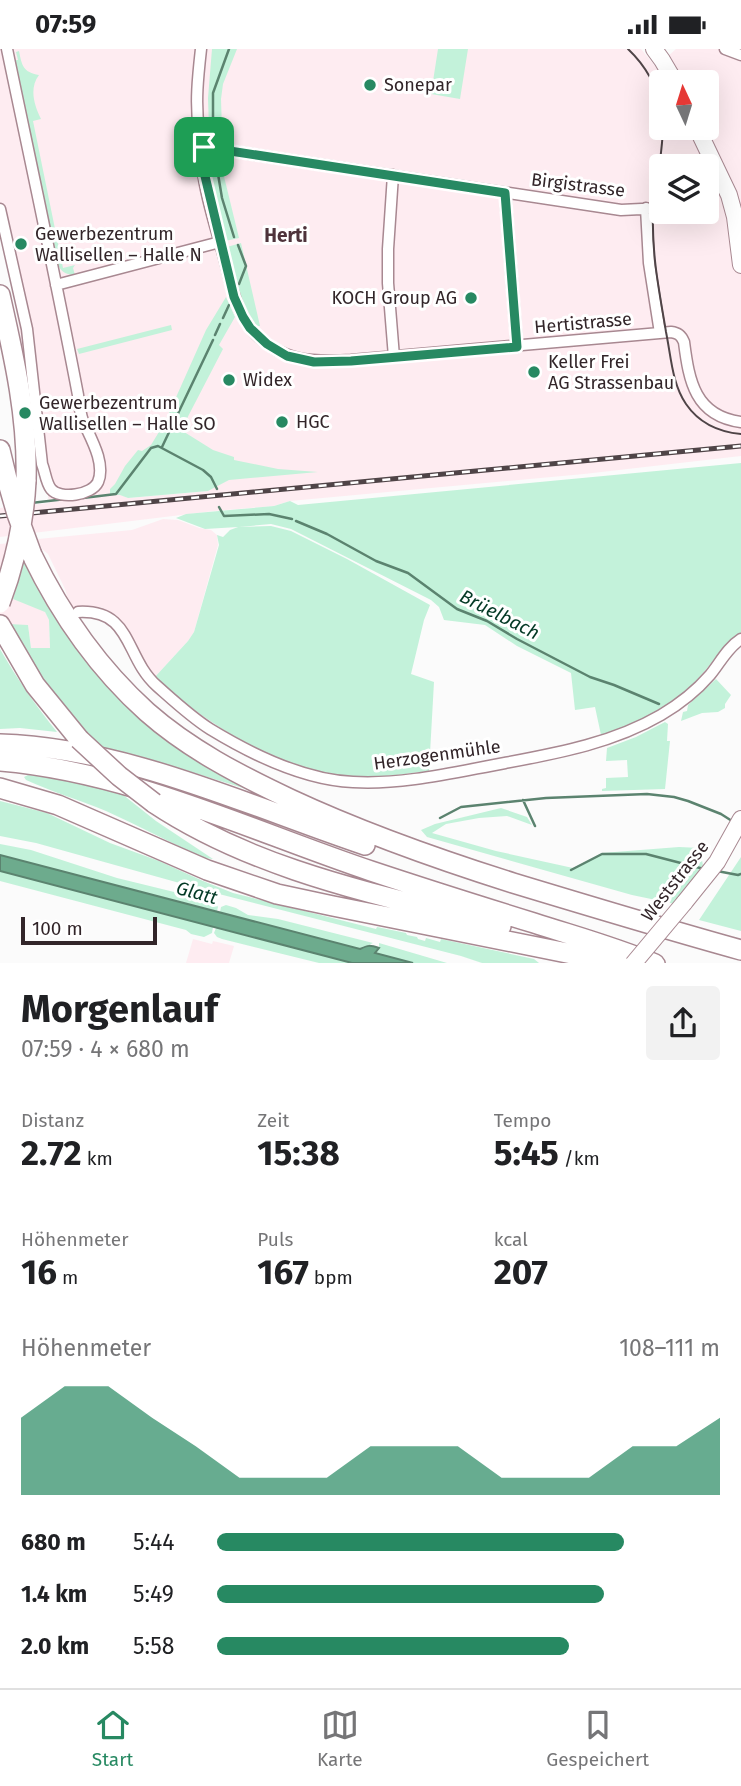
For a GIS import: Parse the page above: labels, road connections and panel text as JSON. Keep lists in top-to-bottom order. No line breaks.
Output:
{"streets":{"main road":["Weststrasse"],"street":["Birgistrasse","Hertistrasse","Herzogenmühle"]},"crossings":[["Birgistrasse","Hertistrasse"]],"districts":["Herti"],"water":["Brüelbach","Glatt"],"places":["Sonepar","Gewerbezentrum Wallisellen – Halle N","KOCH Group AG","Keller Frei AG Strassenbau","Widex","Gewerbezentrum Wallisellen – Halle SO","HGC"],"scale_bar":"100 m","north":"top","page":{"status":"07:59","scale":"100 m","heading":["Morgenlauf","07:59 · 4 × 680 m"],"stats":[["Distanz","2.72 km"],["Zeit","15:38"],["Tempo","5:45 /km"],["Höhenmeter","16 m"],["Puls","167 bpm"],["kcal","207"]],"chart":["Höhenmeter","108–111 m"],"list":[{"name":"680 m","note":"5:44"},{"name":"1.4 km","note":"5:49"},{"name":"2.0 km","note":"5:58"}],"tabs":["Start","Karte","Gespeichert"]}}
